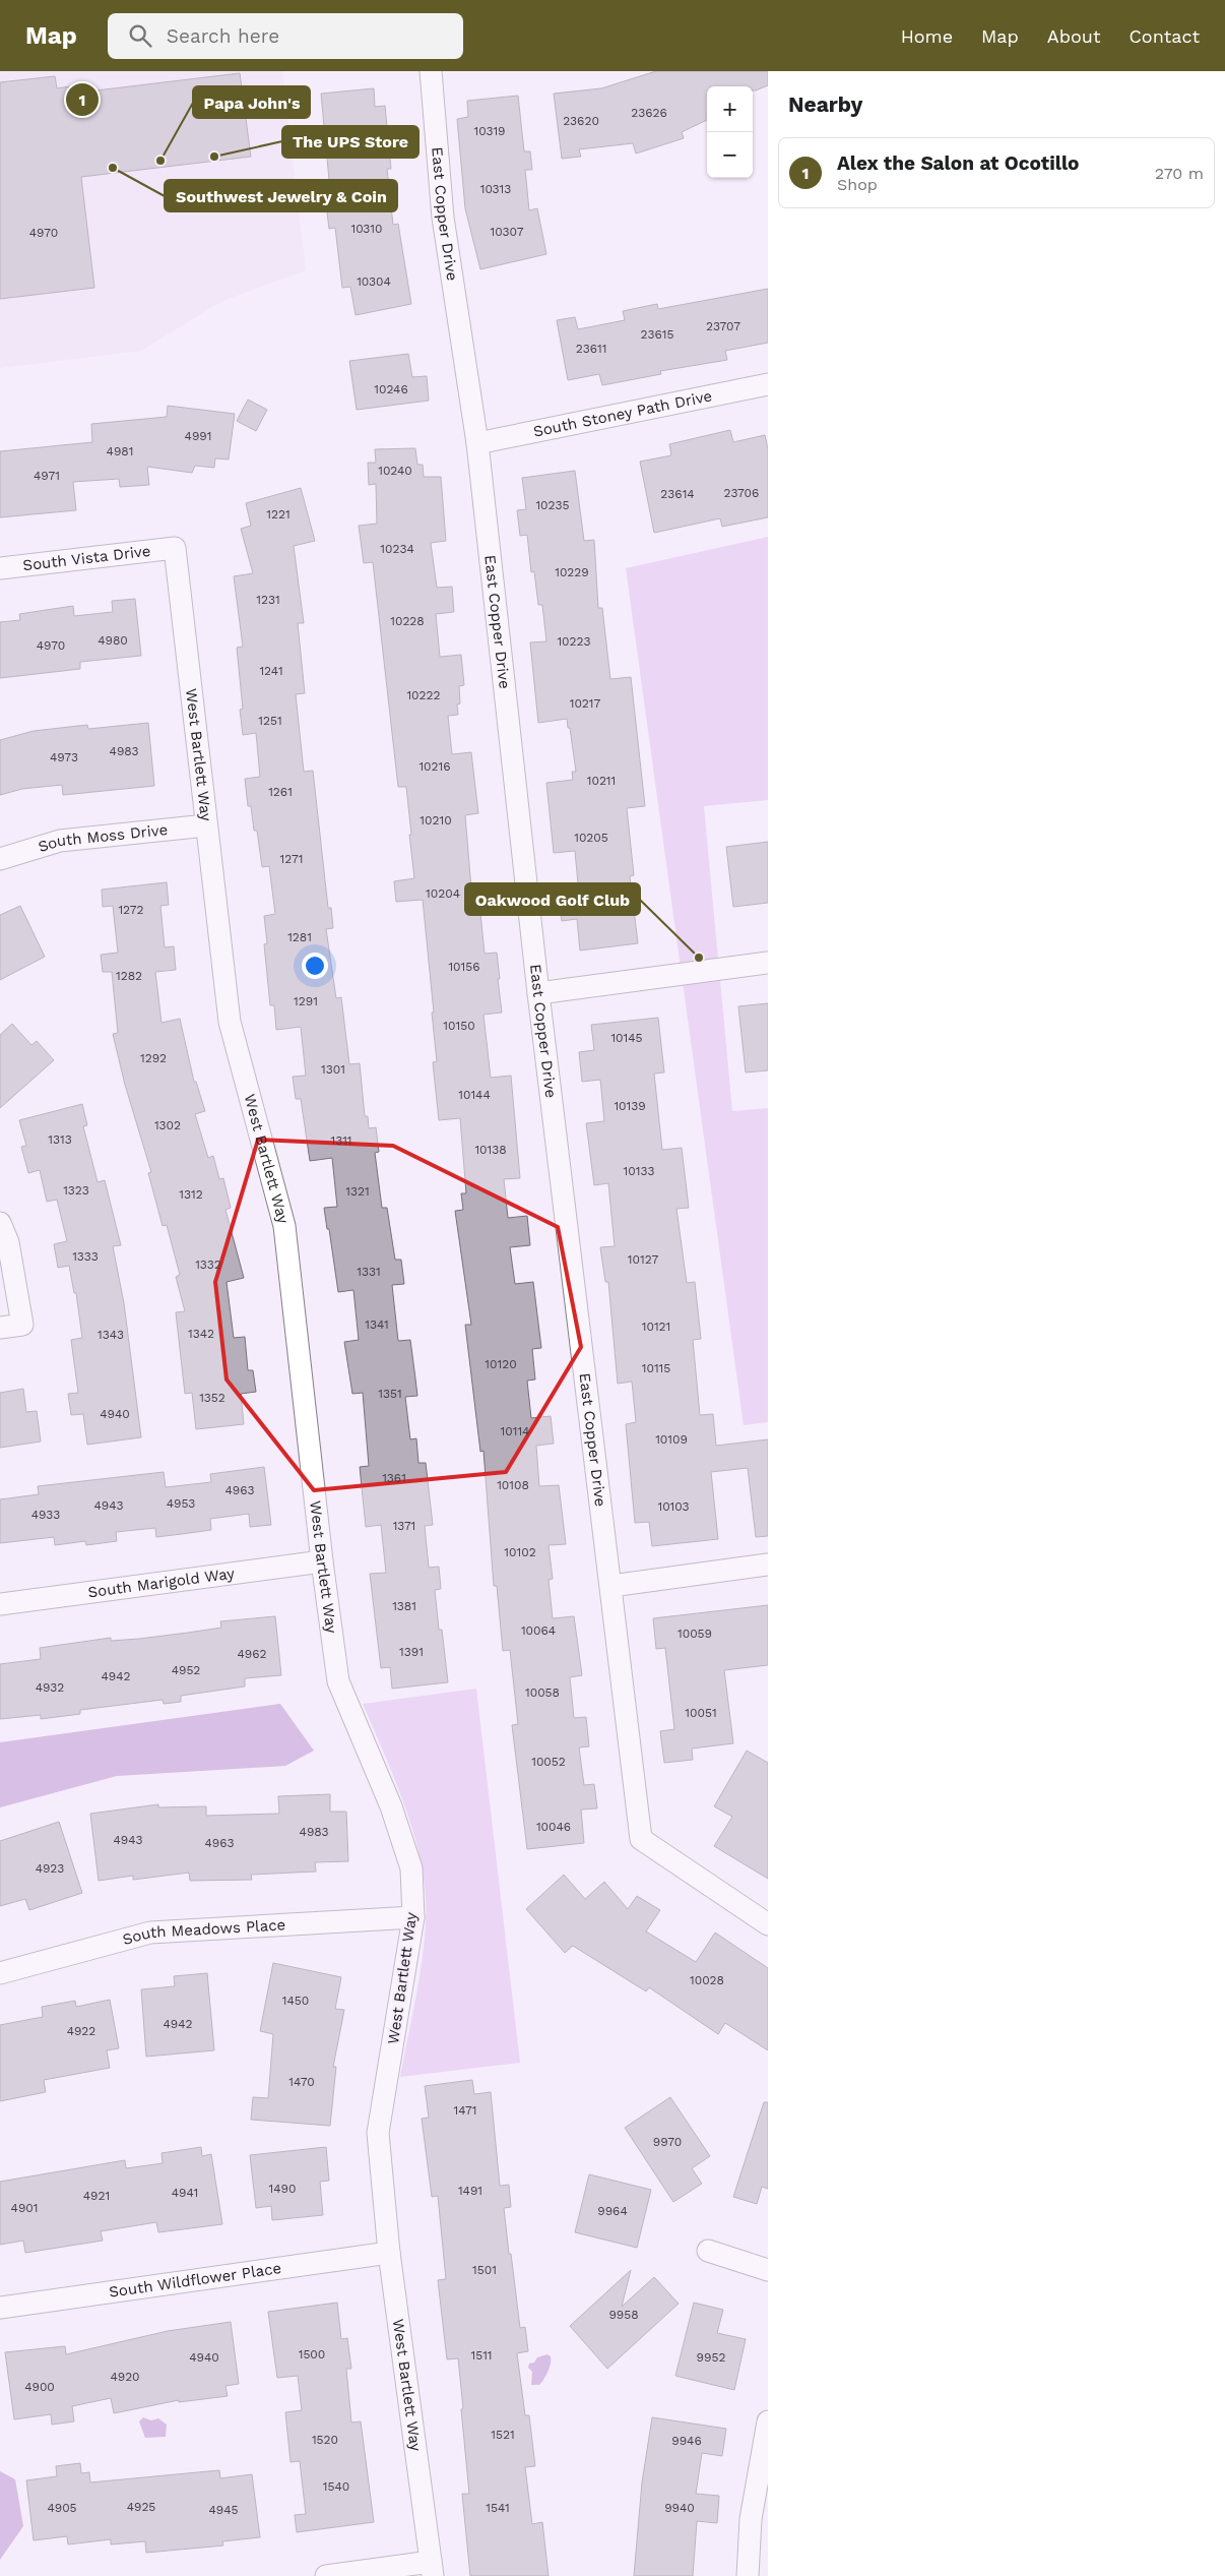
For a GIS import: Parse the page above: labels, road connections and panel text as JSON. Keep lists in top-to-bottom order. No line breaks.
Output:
{"streets":{"street":["East Copper Drive","South Stoney Path Drive","South Vista Drive","West Bartlett Way","South Moss Drive","South Marigold Way","South Meadows Place","South Wildflower Place"]},"crossings":[["East Copper Drive","South Stoney Path Drive"],["South Vista Drive","West Bartlett Way"],["West Bartlett Way","South Moss Drive"],["West Bartlett Way","South Marigold Way"],["West Bartlett Way","South Meadows Place"],["West Bartlett Way","South Wildflower Place"]],"places":["The UPS Store","Papa John's","Southwest Jewelry & Coin","Oakwood Golf Club"],"house_numbers":["23626","23620","10319","10313","10310","10307","4970","10304","23707","23615","23611","10246","4991","4981","10240","4971","23706","23614","10235","1221","10234","10229","1231","10228","4980","10223","4970","1241","10222","10217","1251","4983","4973","10216","10211","1261","10210","10205","1271","10204","1272","1281","10156","1282","1291","10150","10145","1292","1301","10144","10139","1302","1313","1311","10138","10133","1323","1321","1312","1333","10127","1332","1331","1341","10121","1342","1343","10120","10115","1351","1352","4940","10114","10109","1361","10108","4963","4953","4943","10103","4933","1371","10102","1381","10064","10059","1391","4962","4952","4942","4932","10058","10051","10052","10046","4983","4943","4963","4923","10028","1450","4942","4922","1470","1471","9970","1490","1491","4941","4921","4901","9964","1501","9958","1500","1511","4940","9952","4920","4900","1521","1520","9946","1540","4925","4905","1541","9940","4945"],"page":{"header":"Map","search":"Search here","nav":["Home","Map","About","Contact"],"heading":"Nearby","pins":"1","map_buttons":["+","−"],"list":[{"mark":"1","name":"Alex the Salon at Ocotillo","note":"Shop","value":"270 m"}]}}
